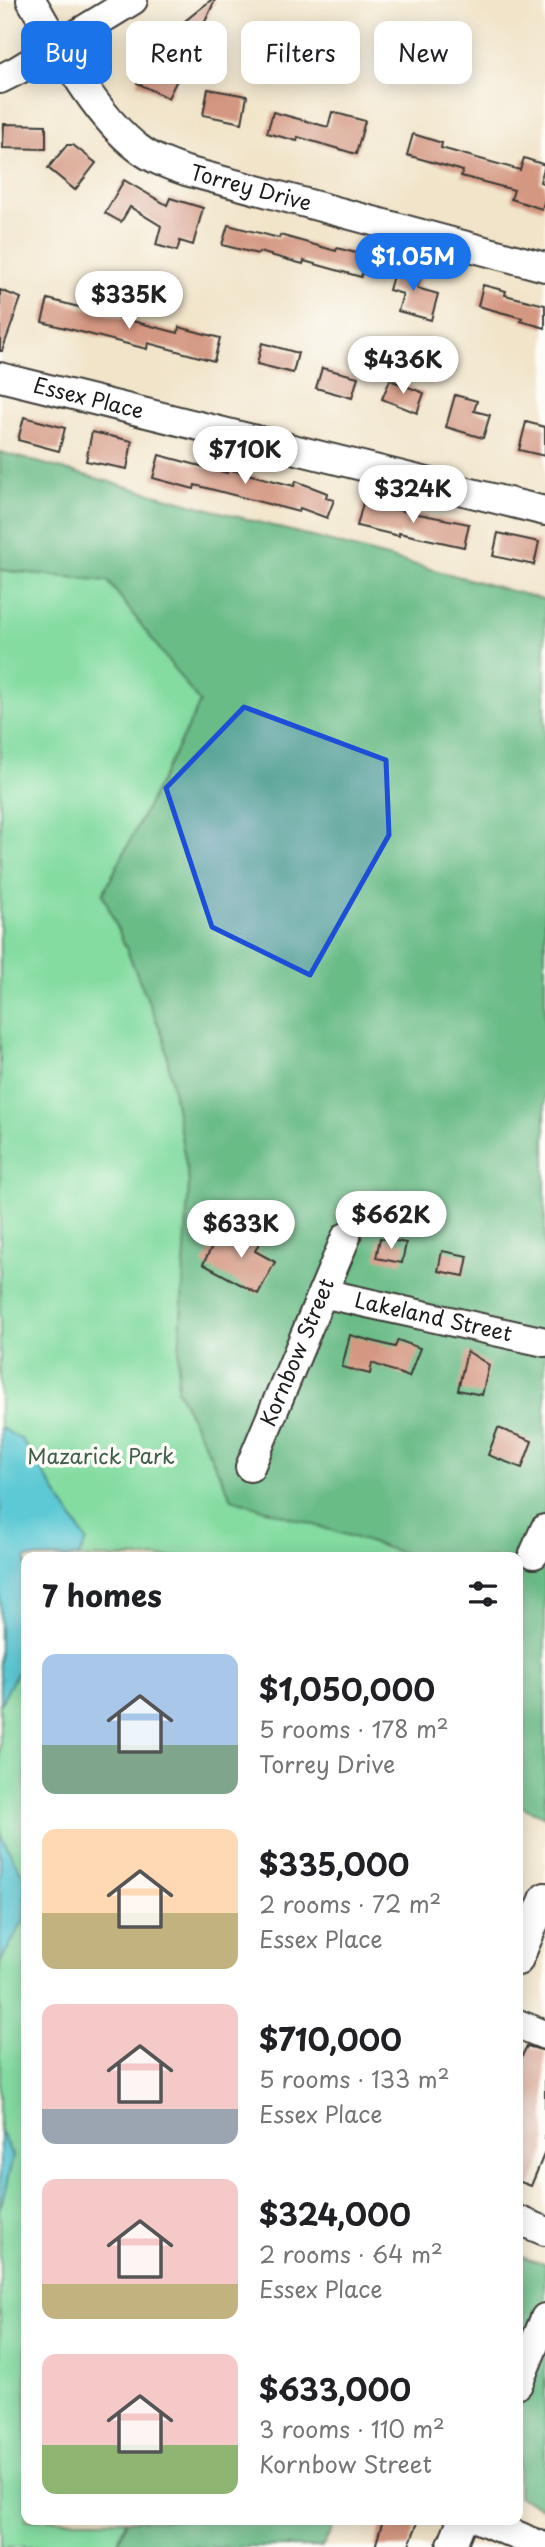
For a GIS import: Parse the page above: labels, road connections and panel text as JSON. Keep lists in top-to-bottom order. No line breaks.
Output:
{"streets":{"street":["Torrey Drive","Essex Place","Lakeland Street","Kornbow Street"]},"crossings":[["Lakeland Street","Kornbow Street"]],"parks":["Mazarick Park"],"page":{"chip":["Buy","Rent","Filters","New"],"price":["$1.05M","$335K","$436K","$710K","$324K","$662K","$633K"],"heading":"7 homes","list":[{"name":"$1,050,000","note":"5 rooms · 178 m² · Torrey Drive"},{"name":"$335,000","note":"2 rooms · 72 m² · Essex Place"},{"name":"$710,000","note":"5 rooms · 133 m² · Essex Place"},{"name":"$324,000","note":"2 rooms · 64 m² · Essex Place"},{"name":"$633,000","note":"3 rooms · 110 m² · Kornbow Street"}]}}
